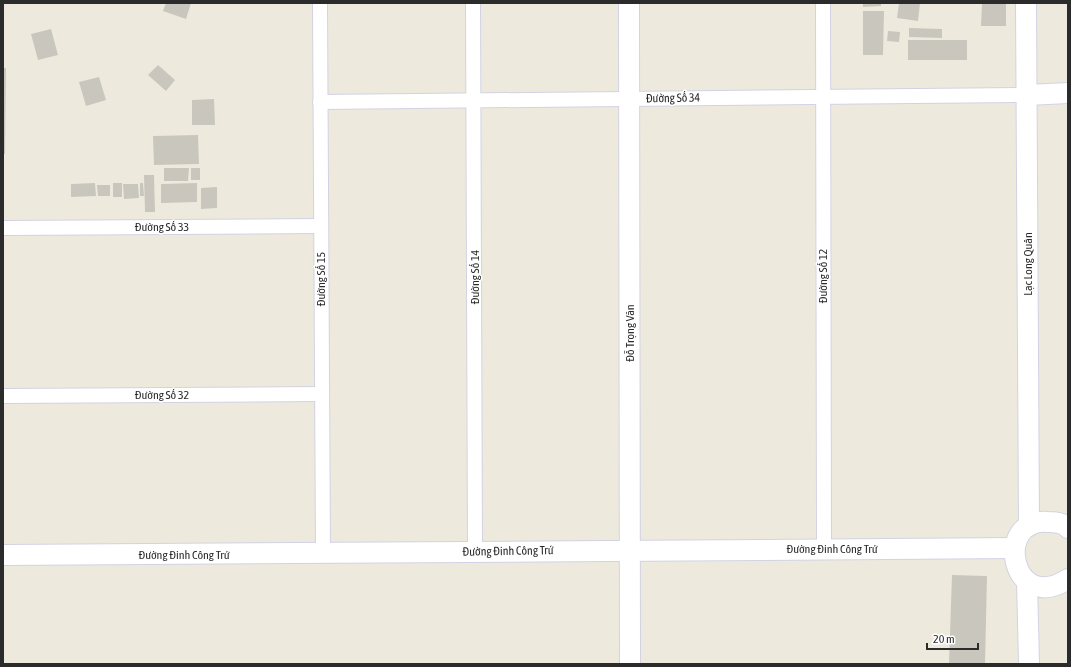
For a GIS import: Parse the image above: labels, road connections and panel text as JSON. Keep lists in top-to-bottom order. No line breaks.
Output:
{"streets":{"street":["Đường Số 34","Đường Số 33","Lạc Long Quân","Đường Số 12","Đường Số 14","Đường Số 15","Đỗ Trọng Văn","Đường Số 32","Đường Đinh Công Trứ"]},"crossings":[["Đường Số 34","Lạc Long Quân"],["Đường Số 34","Đường Số 12"],["Đường Số 34","Đường Số 14"],["Đường Số 34","Đường Số 15"],["Đường Số 34","Đỗ Trọng Văn"],["Đường Số 33","Đường Số 15"],["Đường Số 12","Đường Đinh Công Trứ"],["Đường Số 14","Đường Đinh Công Trứ"],["Đường Số 15","Đường Số 32"],["Đường Số 15","Đường Đinh Công Trứ"],["Đỗ Trọng Văn","Đường Đinh Công Trứ"]],"scale_bar":"20 m"}
